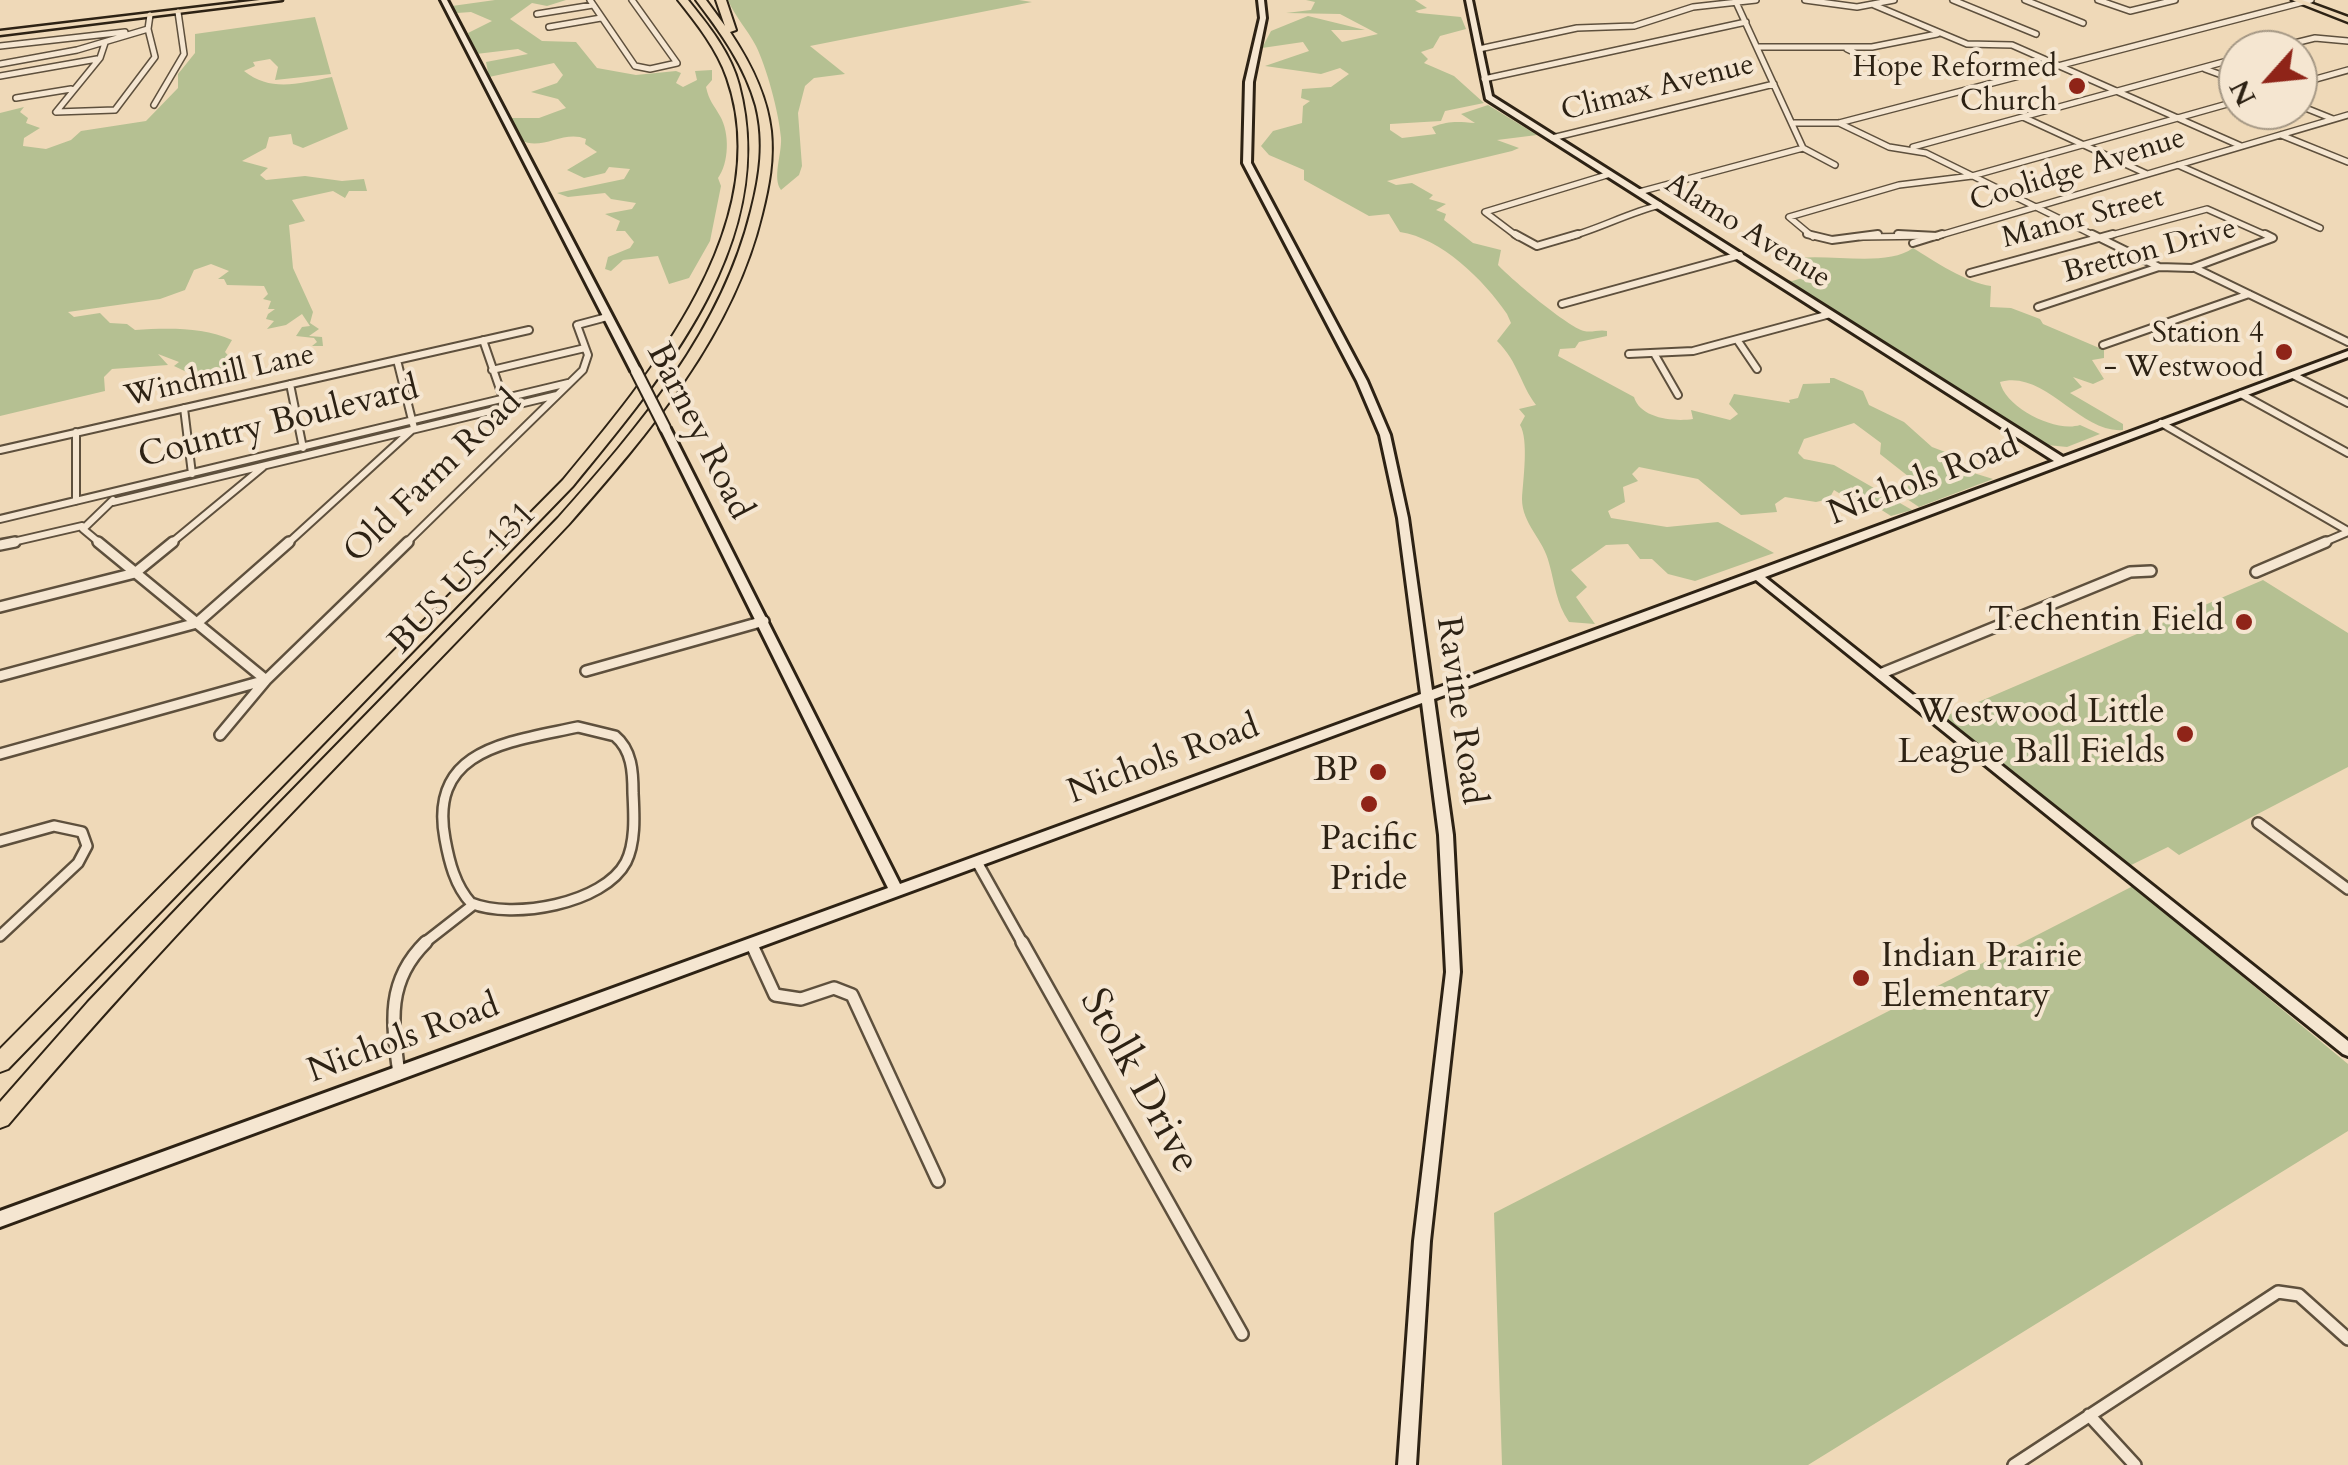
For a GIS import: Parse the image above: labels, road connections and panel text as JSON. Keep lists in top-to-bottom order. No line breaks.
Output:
{"streets":{"highway":["BUS US-131"],"street":["Climax Avenue","Coolidge Avenue","Manor Street","Alamo Avenue","Bretton Drive","Windmill Lane","Country Boulevard","Barney Road","Old Farm Road","Nichols Road","Ravine Road","Stolk Drive"]},"crossings":[["Climax Avenue","Alamo Avenue"],["Manor Street","Bretton Drive"],["Alamo Avenue","Nichols Road"],["Country Boulevard","Old Farm Road"],["Barney Road","Old Farm Road"],["Barney Road","Nichols Road"],["Nichols Road","Ravine Road"],["Nichols Road","Stolk Drive"]],"places":["Hope Reformed Church","Station 4 - Westwood","Techentin Field","Westwood Little League Ball Fields","BP","Pacific Pride","Indian Prairie Elementary"],"north":"bottom left"}
